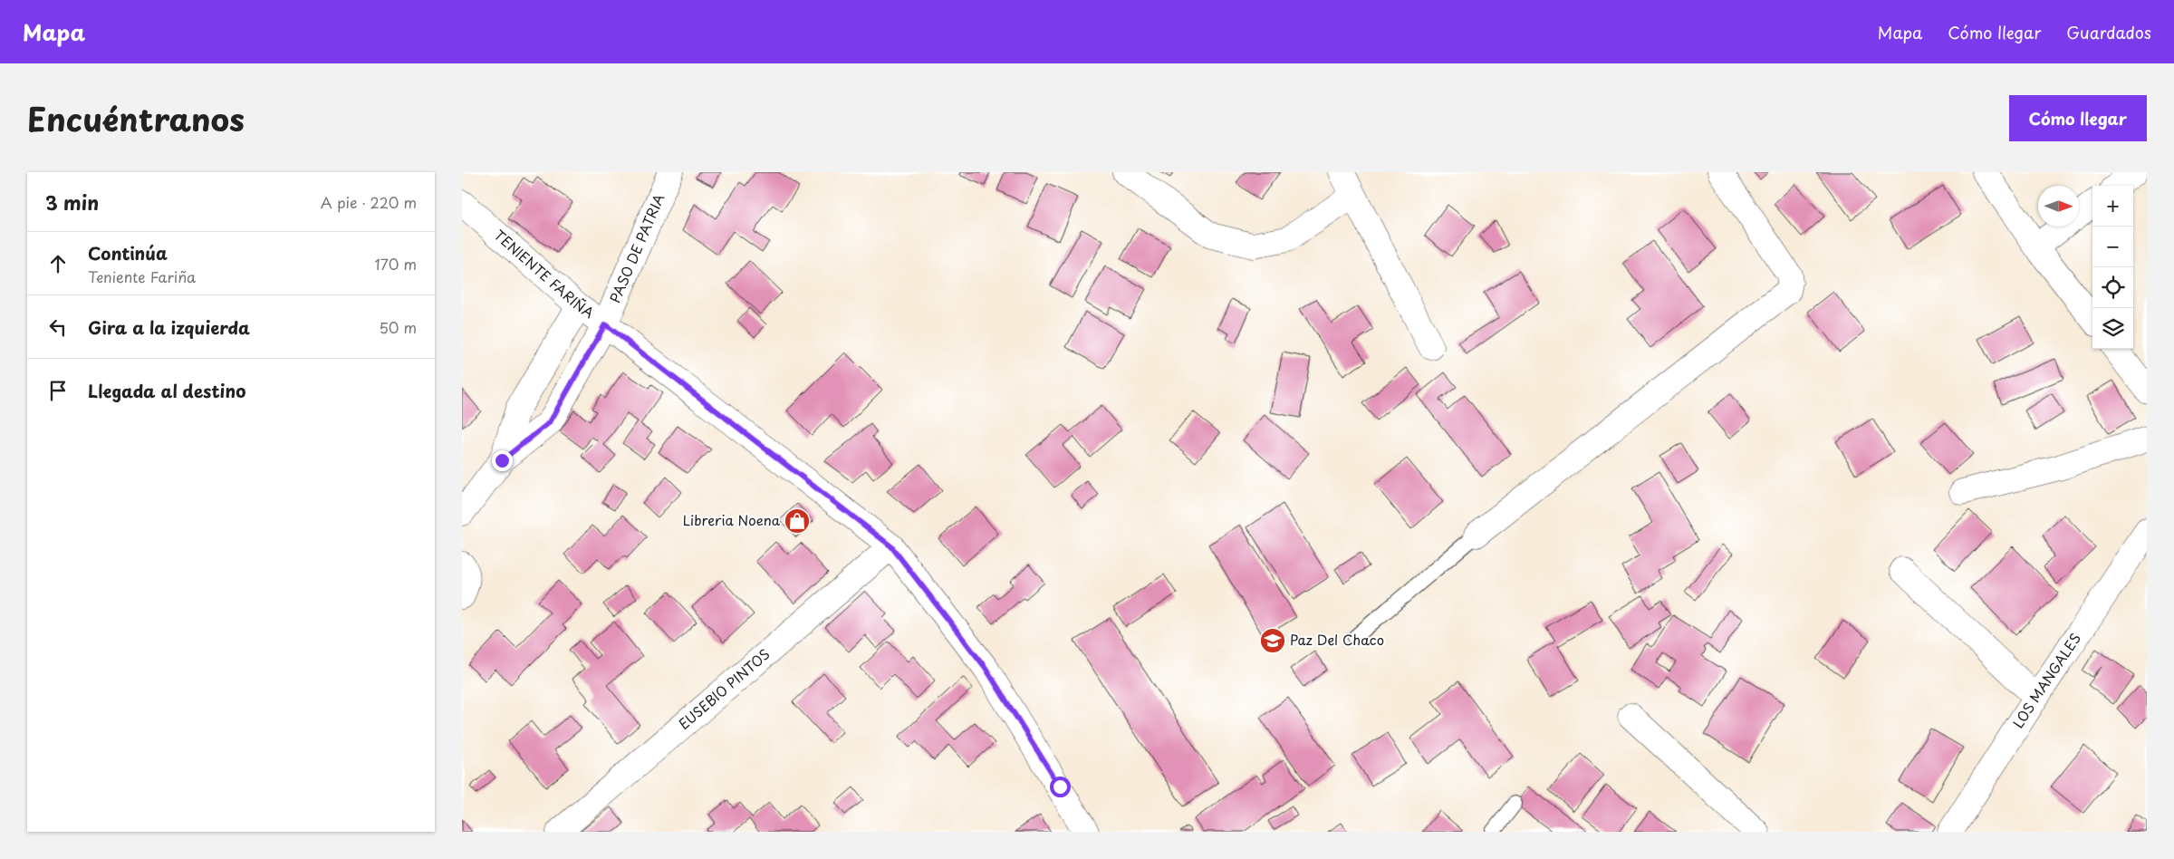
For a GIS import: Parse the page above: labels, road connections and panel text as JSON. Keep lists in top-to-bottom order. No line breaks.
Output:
{"streets":{"street":["PASO DE PATRIA","TENIENTE FARIÑA","LOS MANGALES","EUSEBIO PINTOS"]},"crossings":[["PASO DE PATRIA","TENIENTE FARIÑA"],["TENIENTE FARIÑA","EUSEBIO PINTOS"]],"places":{"shop":["Libreria Noena"],"school or university":["Paz Del Chaco"]},"north":"right","page":{"header":"Mapa","nav":["Mapa","Cómo llegar","Guardados"],"title":"Encuéntranos","buttons":"Cómo llegar","heading":["3 min","A pie · 220 m"],"map_buttons":["+","−"],"list":[["Continúa","Teniente Fariña","170 m"],["Gira a la izquierda","50 m"],"Llegada al destino"]}}
